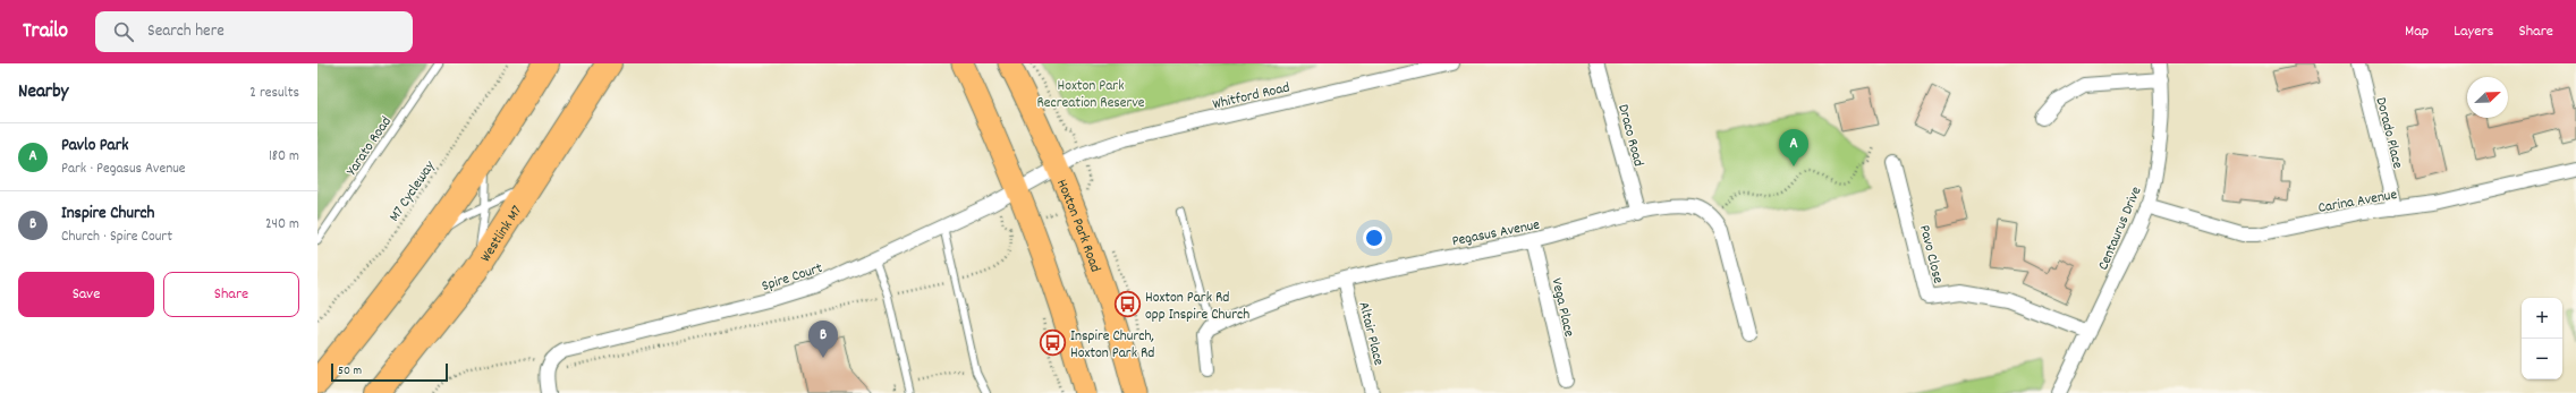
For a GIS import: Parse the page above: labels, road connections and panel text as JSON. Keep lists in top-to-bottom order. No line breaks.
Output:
{"streets":{"highway":["Westlink M7"],"main road":["Hoxton Park Road"],"street":["Whitford Road","Dorado Place","Draco Road","Carina Avenue","Centaurus Drive","Pegasus Avenue","Pavo Close","Spire Court","Vega Place","Altair Place"],"lane":["Yarato Road"],"path":["M7 Cycleway"]},"crossings":[["Whitford Road","Hoxton Park Road"],["Whitford Road","Spire Court"],["Dorado Place","Carina Avenue"],["Draco Road","Pegasus Avenue"],["Carina Avenue","Centaurus Drive"],["Hoxton Park Road","Spire Court"],["Centaurus Drive","Pavo Close"],["Pegasus Avenue","Vega Place"],["Pegasus Avenue","Altair Place"]],"parks":["Hoxton Park Recreation Reserve"],"places":{"bus stop":["Hoxton Park Rd opp Inspire Church","Inspire Church, Hoxton Park Rd"]},"scale_bar":"50 m","north":"top right","page":{"header":"Trailo","search":"Search here","nav":["Map","Layers","Share"],"heading":["Nearby","2 results"],"list":[{"mark":"A","name":"Pavlo Park","note":"Park · Pegasus Avenue","value":"180 m"},{"mark":"B","name":"Inspire Church","note":"Church · Spire Court","value":"240 m"}],"pins":["A","B"],"buttons":["Save","Share"],"map_buttons":["+","−"],"scale":"50 m"}}
